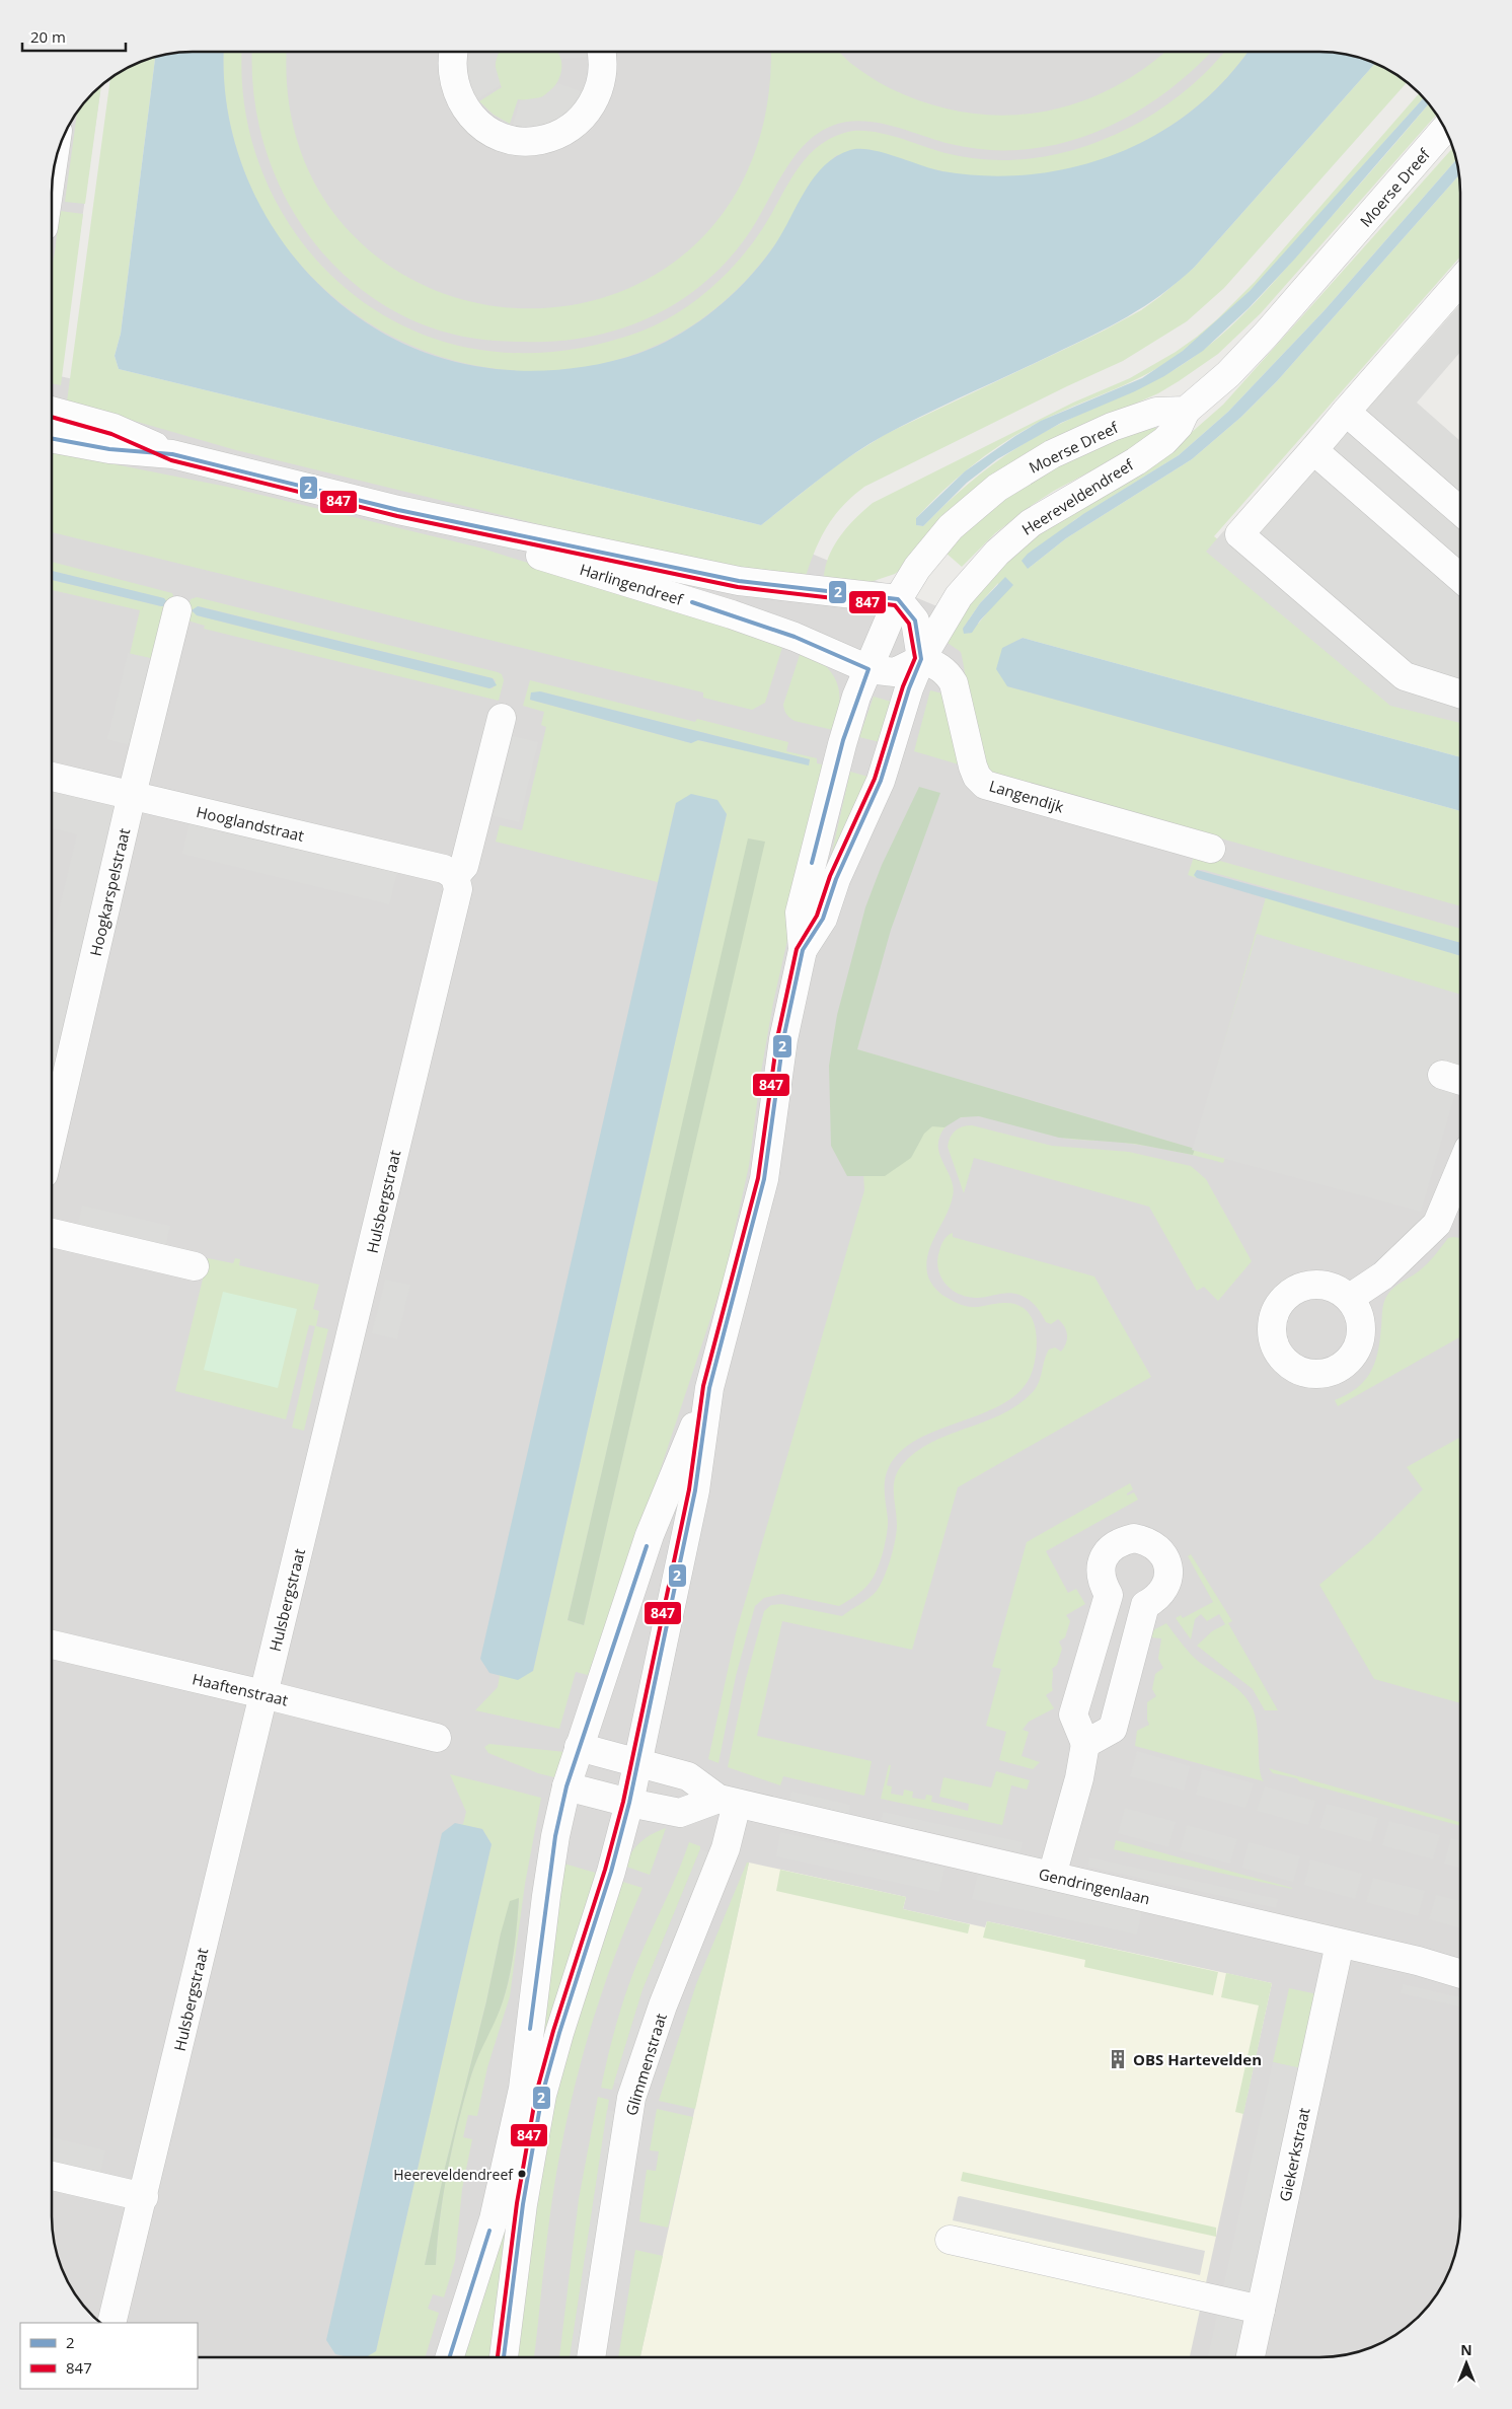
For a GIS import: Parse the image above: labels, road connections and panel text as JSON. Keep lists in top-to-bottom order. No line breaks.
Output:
{"streets":{"street":["Moerse Dreef","Heereveldendreef","Harlingendreef","Langendijk","Hooglandstraat","Hoogkarspelstraat","Hulsbergstraat","Haaftenstraat","Gendringenlaan","Glimmenstraat","Giekerkstraat"]},"crossings":[["Moerse Dreef","Heereveldendreef"],["Moerse Dreef","Harlingendreef"],["Heereveldendreef","Harlingendreef"],["Heereveldendreef","Langendijk"],["Heereveldendreef","Gendringenlaan"],["Harlingendreef","Langendijk"],["Hooglandstraat","Hoogkarspelstraat"],["Hooglandstraat","Hulsbergstraat"],["Hulsbergstraat","Haaftenstraat"],["Gendringenlaan","Glimmenstraat"],["Gendringenlaan","Giekerkstraat"]],"places":{"building":["OBS Hartevelden"],"other":["Heereveldendreef"]},"lines":["transit line 847","transit line 2"],"legend":["2","847"],"scale_bar":"20 m","north":"top"}
